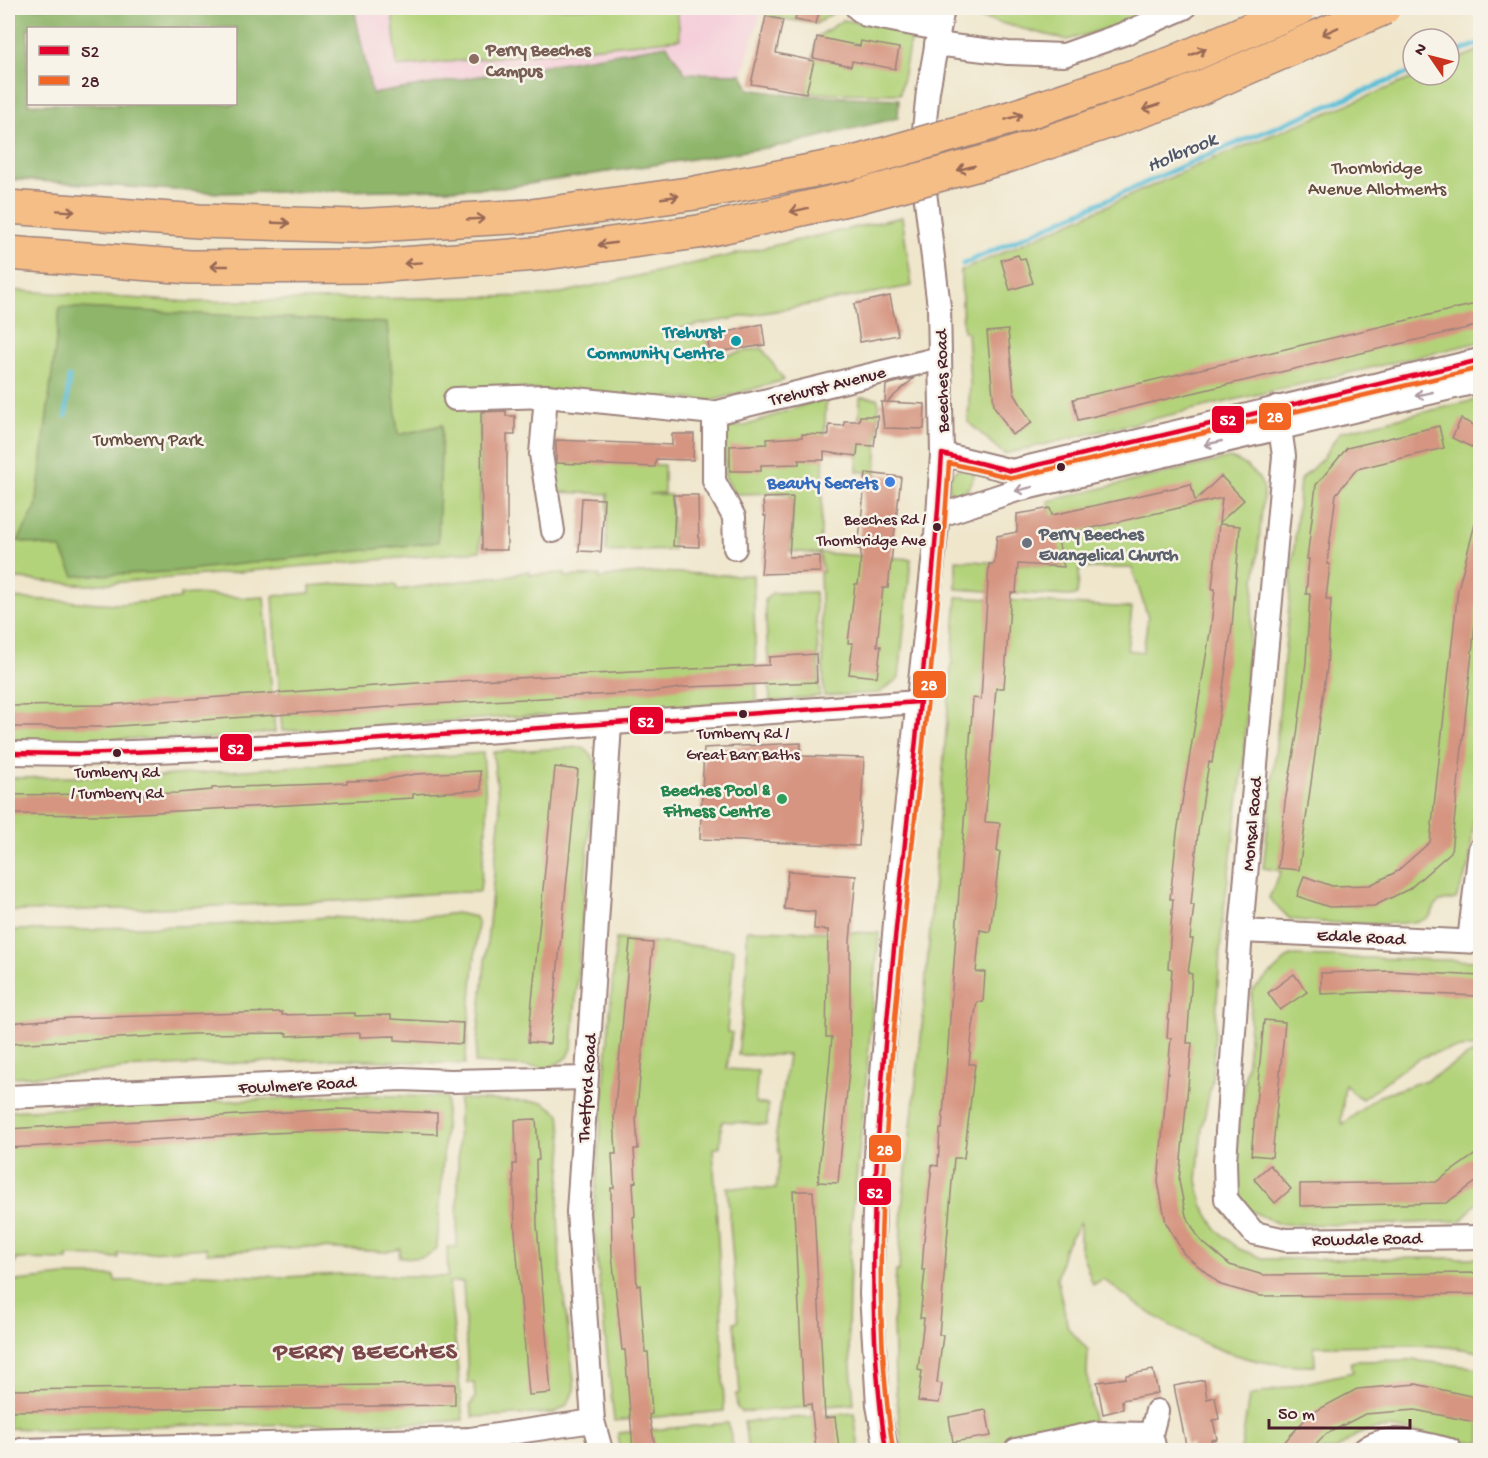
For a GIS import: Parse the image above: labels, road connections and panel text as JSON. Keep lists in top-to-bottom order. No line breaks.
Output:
{"streets":{"street":["Beeches Road","Trehurst Avenue","Monsal Road","Edale Road","Fowlmere Road","Thetford Road","Rowdale Road"]},"crossings":[["Beeches Road","Trehurst Avenue"],["Monsal Road","Edale Road"],["Monsal Road","Rowdale Road"],["Fowlmere Road","Thetford Road"]],"districts":["PERRY BEECHES"],"water":["Holbrook"],"parks":["Thornbridge Avenue Allotments","Turnberry Park"],"places":["Perry Beeches Campus","Trehurst Community Centre","Beauty Secrets","Beeches Rd / Thornbridge Ave","Perry Beeches Evangelical Church","Turnberry Rd / Great Barr Baths","Turnberry Rd / Turnberry Rd","Beeches Pool & Fitness Centre"],"lines":["transit line 52","transit line 28"],"legend":["52","28"],"scale_bar":"50 m","north":"top left"}
